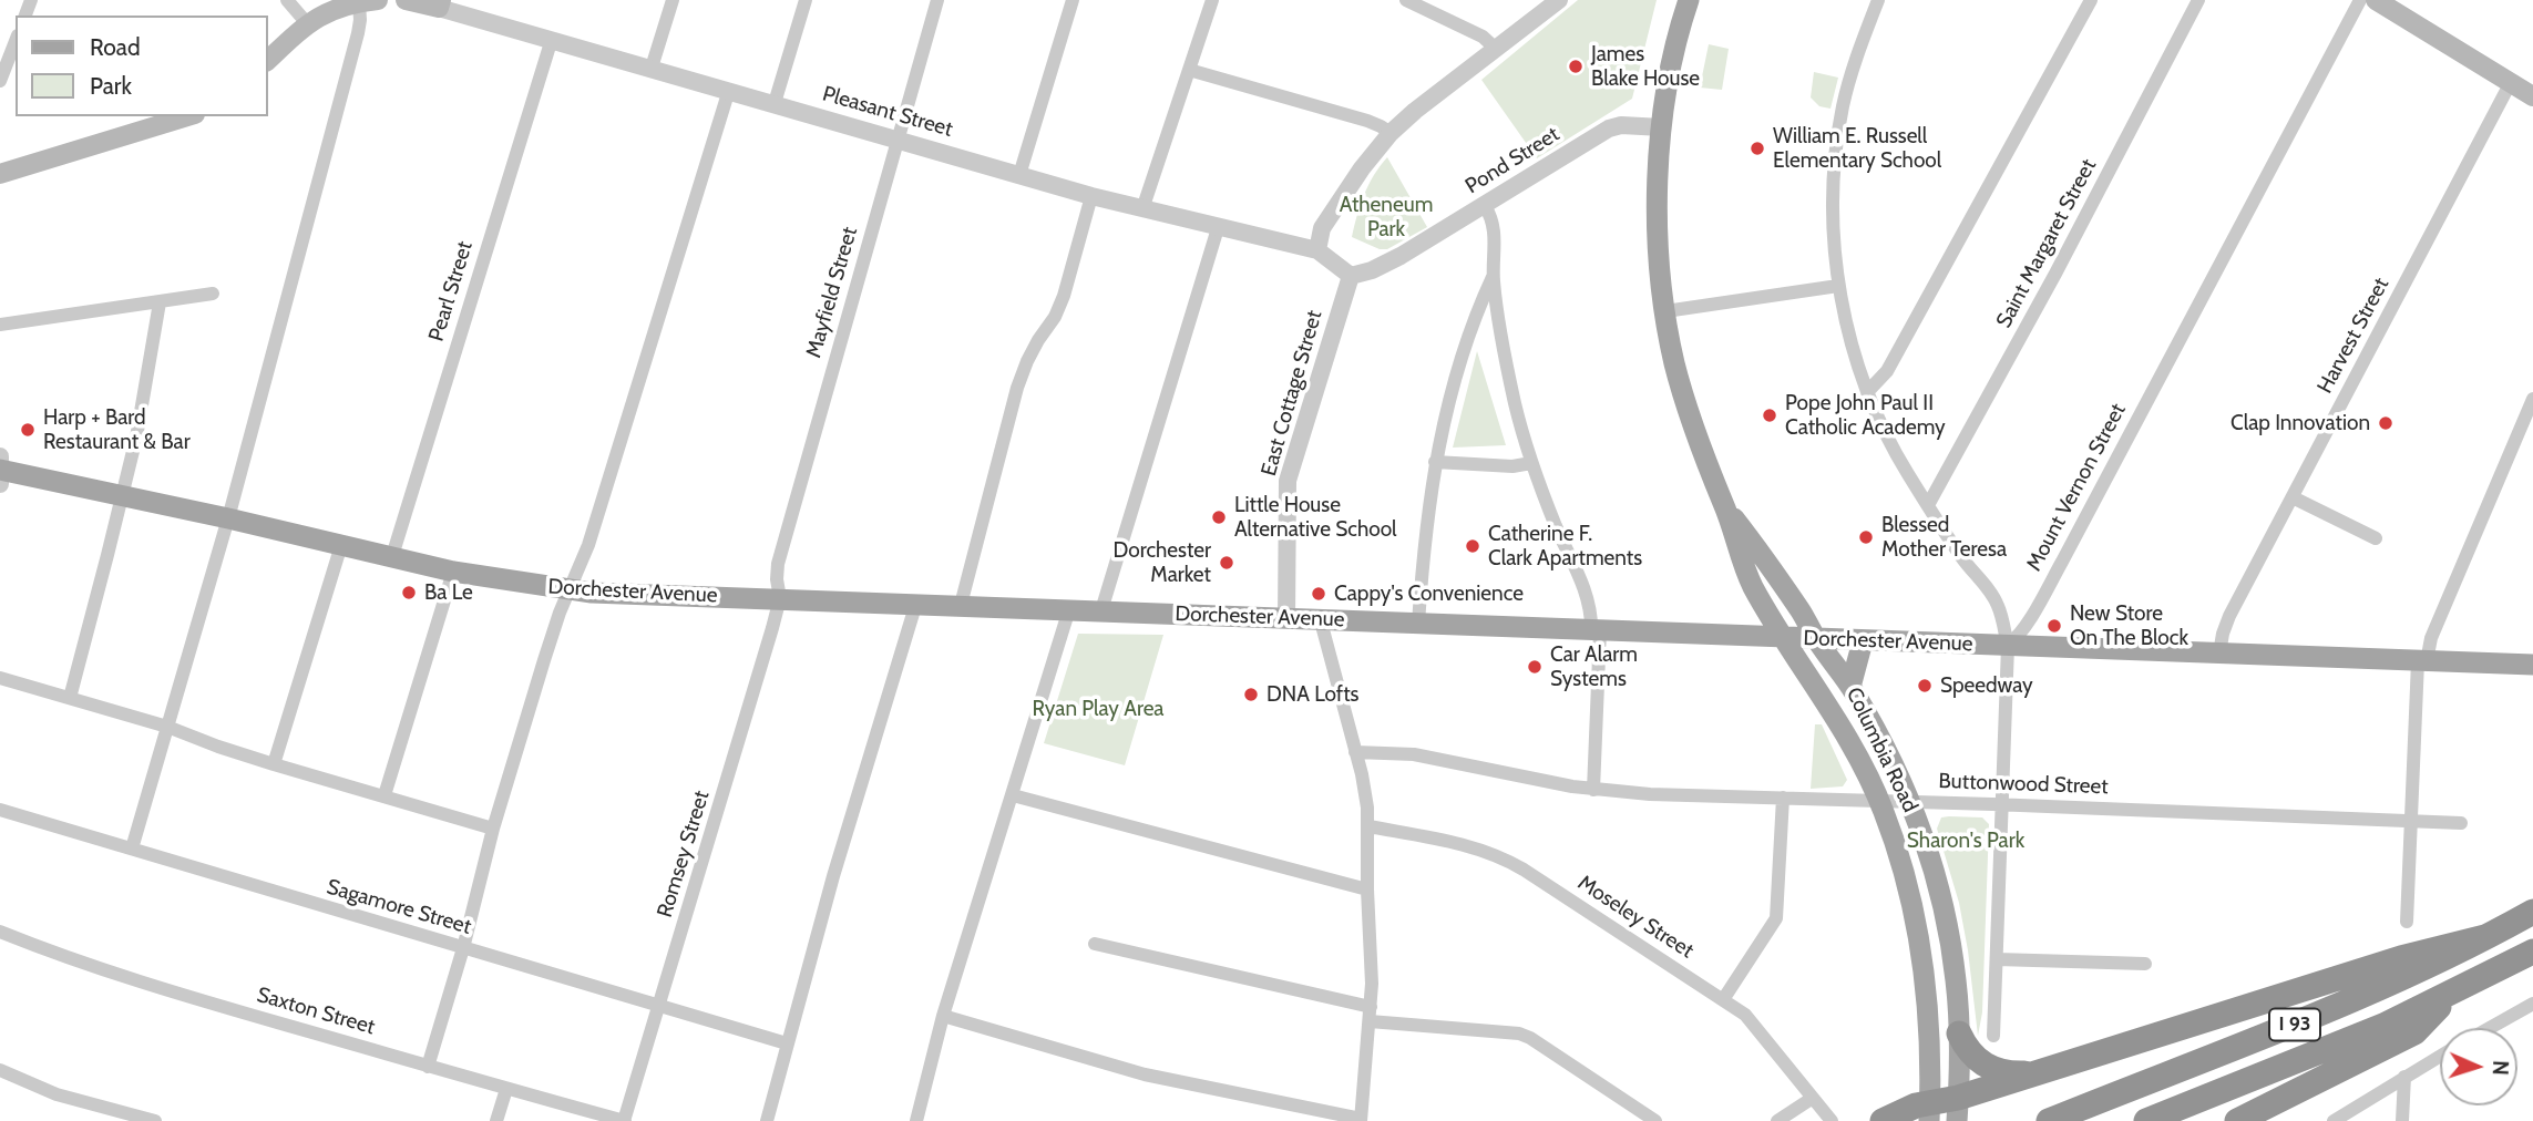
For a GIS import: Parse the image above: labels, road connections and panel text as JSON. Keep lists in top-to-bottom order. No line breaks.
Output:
{"streets":{"highway":["I 93"],"main road":["Pleasant Street","Dorchester Avenue","Columbia Road"],"street":["Pond Street","Saint Margaret Street","Pearl Street","Mayfield Street","Harvest Street","East Cottage Street","Mount Vernon Street","Buttonwood Street","Romsey Street","Sagamore Street","Moseley Street","Saxton Street"]},"crossings":[["Pleasant Street","Pond Street"],["Pleasant Street","Pearl Street"],["Pleasant Street","Mayfield Street"],["Pleasant Street","East Cottage Street"],["Pond Street","East Cottage Street"],["Pond Street","Columbia Road"],["Pearl Street","Dorchester Avenue"],["Mayfield Street","Dorchester Avenue"],["Mayfield Street","Romsey Street"],["Harvest Street","Dorchester Avenue"],["East Cottage Street","Dorchester Avenue"],["Mount Vernon Street","Dorchester Avenue"],["Dorchester Avenue","Columbia Road"],["Dorchester Avenue","Romsey Street"],["Columbia Road","Buttonwood Street"],["Romsey Street","Sagamore Street"],["Romsey Street","Saxton Street"]],"parks":["Atheneum Park","Ryan Play Area","Sharon's Park"],"places":["James Blake House","William E. Russell Elementary School","Pope John Paul II Catholic Academy","Clap Innovation","Harp + Bard Restaurant & Bar","Little House Alternative School","Blessed Mother Teresa","Catherine F. Clark Apartments","Dorchester Market","Ba Le","Cappy's Convenience","New Store On The Block","Car Alarm Systems","Speedway","DNA Lofts"],"legend":["Road","Park"],"north":"right"}
